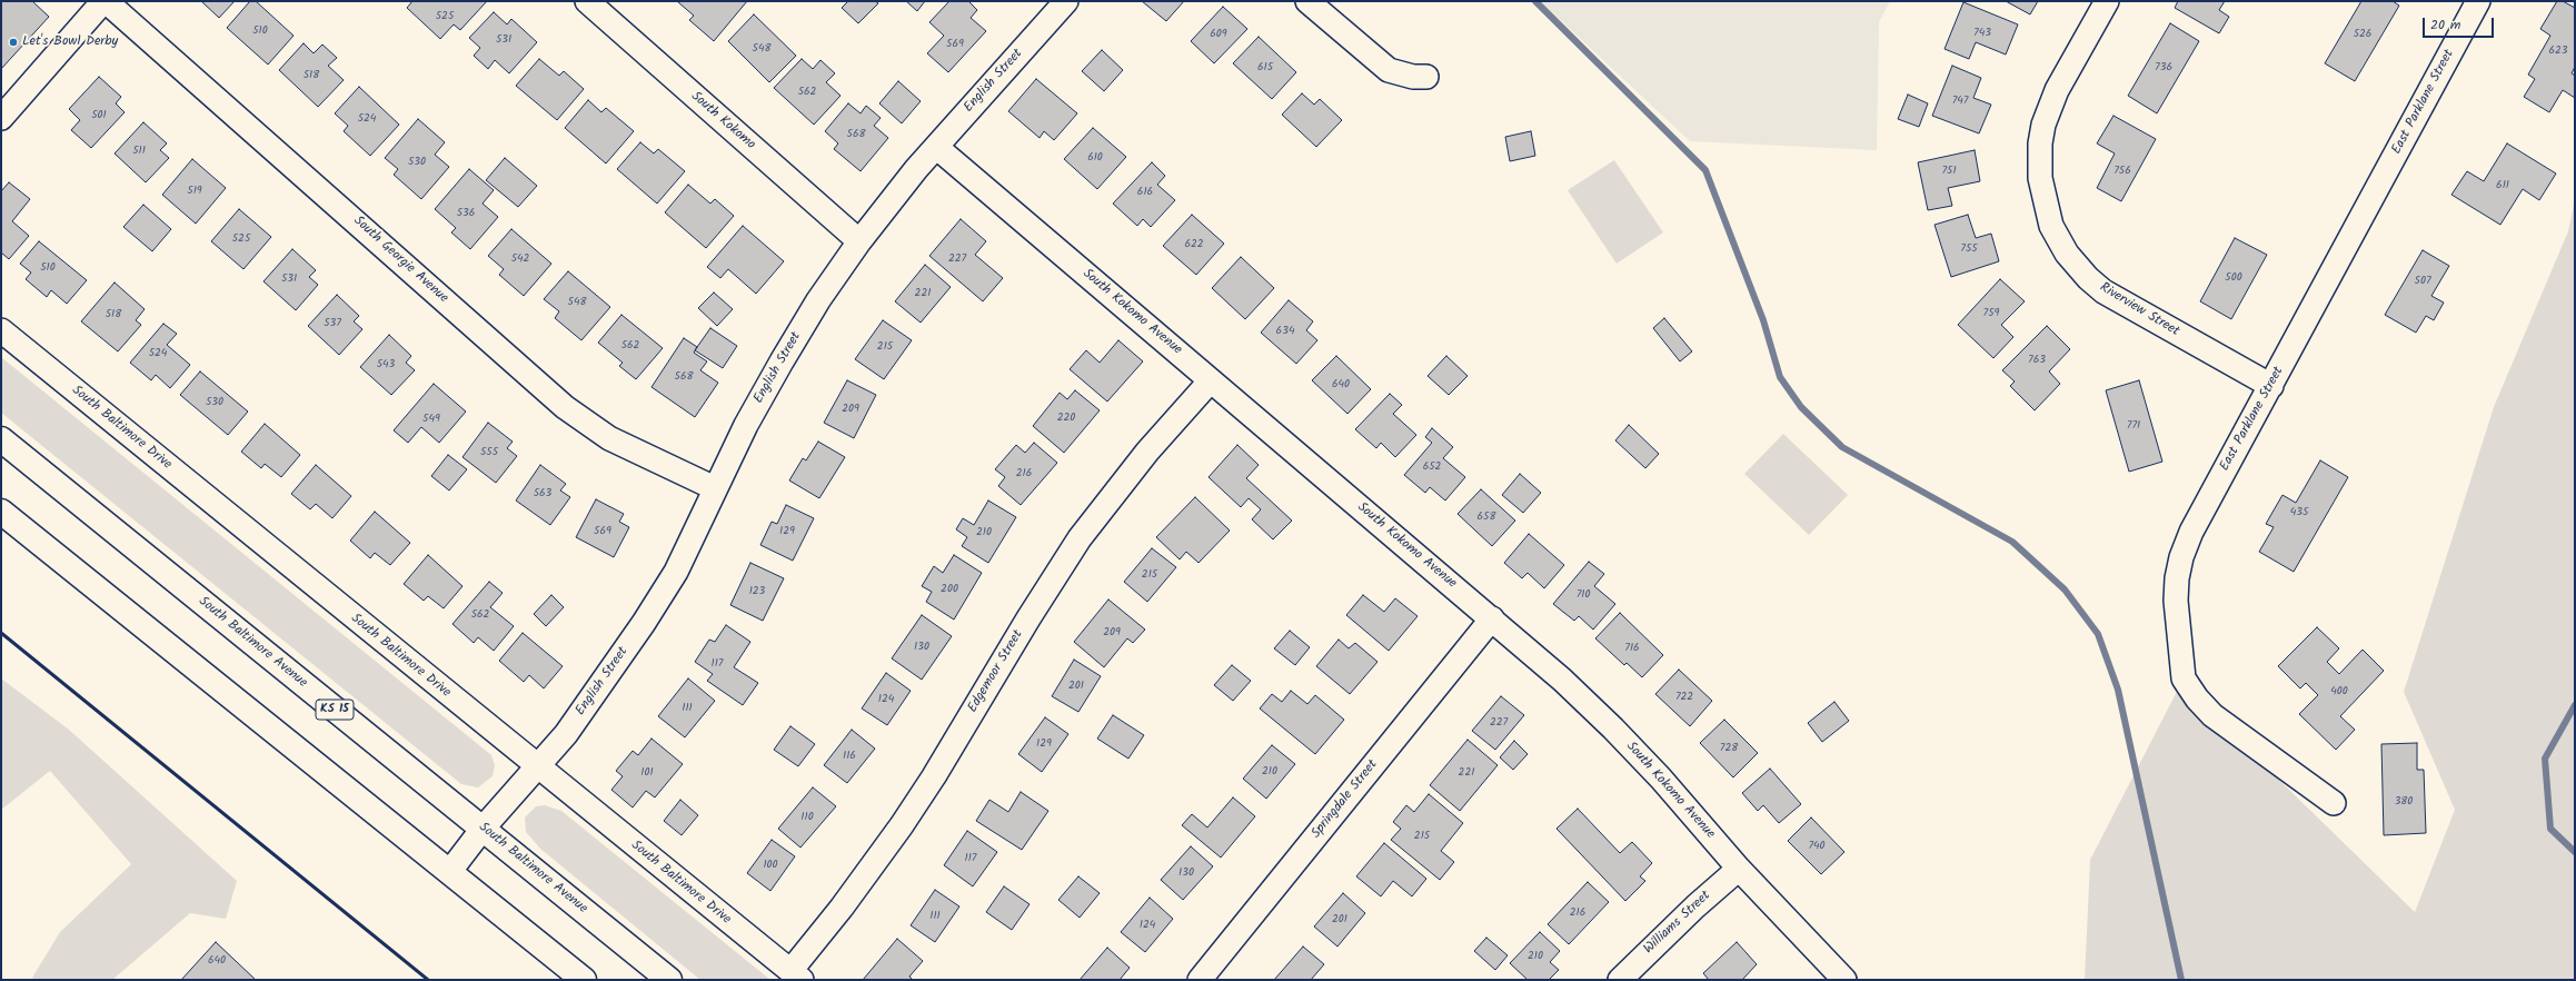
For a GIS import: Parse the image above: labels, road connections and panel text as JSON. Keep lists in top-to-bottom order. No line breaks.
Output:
{"streets":{"main road":["South Baltimore Avenue","KS 15"],"street":["English Street","East Parklane Street","South Kokomo","South Georgie Avenue","Riverview Street","South Kokomo Avenue","South Baltimore Drive","Edgemoor Street","Springdale Street","Williams Street"]},"crossings":[["English Street","South Kokomo"],["English Street","South Georgie Avenue"],["English Street","South Kokomo Avenue"],["English Street","South Baltimore Drive"],["English Street","South Baltimore Avenue"],["East Parklane Street","Riverview Street"],["South Kokomo Avenue","Edgemoor Street"],["South Kokomo Avenue","Springdale Street"],["South Kokomo Avenue","Williams Street"],["South Baltimore Drive","Edgemoor Street"]],"places":["Let's Bowl Derby"],"house_numbers":["525","510","743","609","526","531","569","548","623","615","736","518","562","747","501","524","568","511","610","530","751","756","611","519","616","536","525","622","755","542","227","510","500","531","507","221","548","759","518","537","634","562","215","524","763","543","568","640","530","209","220","549","771","555","652","216","563","435","658","569","129","210","215","200","123","710","562","209","130","716","117","201","400","722","124","111","227","129","728","116","210","101","221","380","110","215","740","117","100","130","216","111","201","124","210","640"],"scale_bar":"20 m"}
